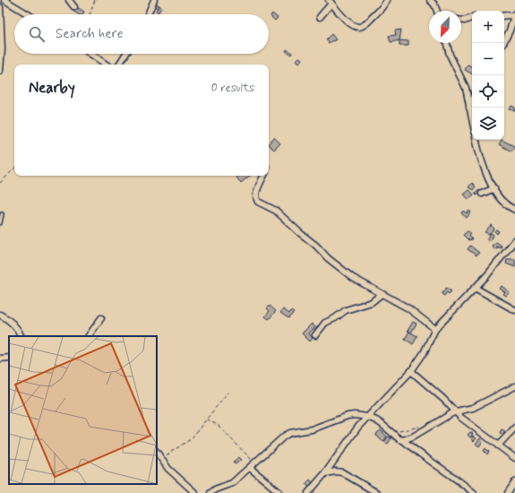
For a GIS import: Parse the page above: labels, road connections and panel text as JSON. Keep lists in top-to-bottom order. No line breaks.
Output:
{"north":"bottom left","page":{"map_buttons":["+","−"],"search":"Search here","heading":["Nearby","0 results"]}}
